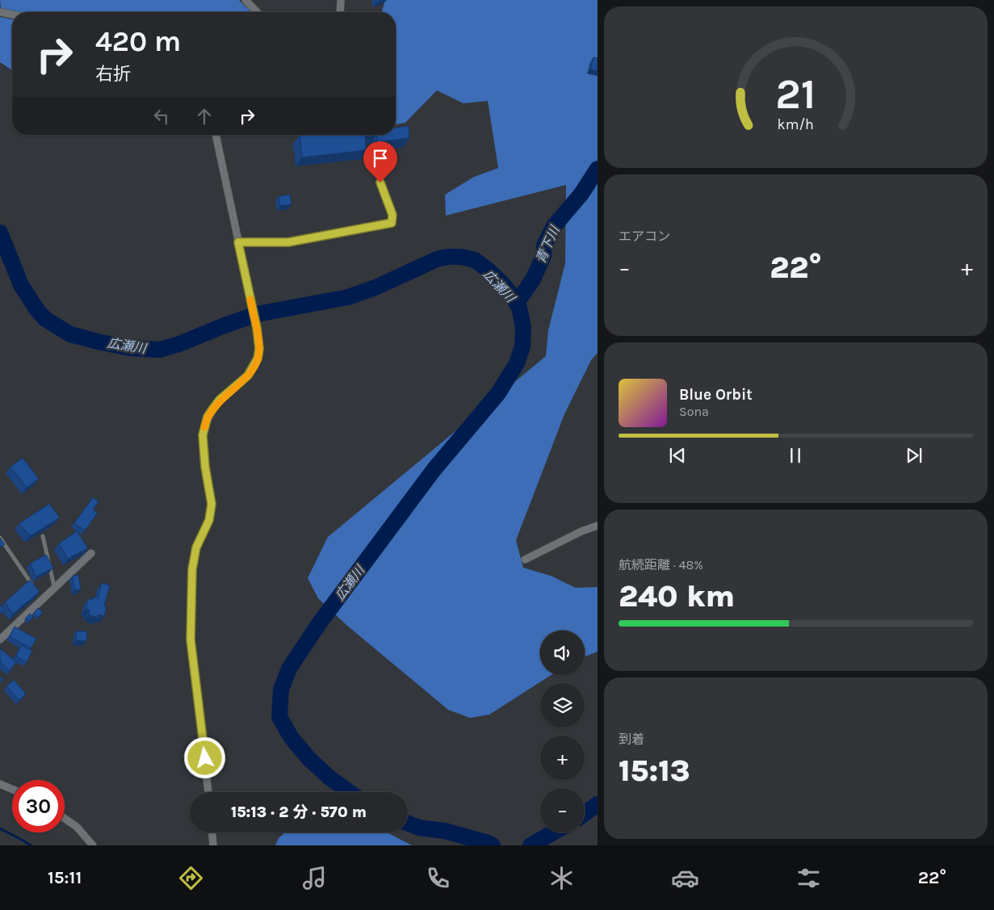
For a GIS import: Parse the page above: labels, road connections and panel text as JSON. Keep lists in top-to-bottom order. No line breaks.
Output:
{"water":["青下川","広瀬川"],"page":{"turn":["420 m","右折"],"tile":["エアコン",["航続距離 · 48%","240 km"],["到着","15:13"]],"heat":["−","22°","+"],"song":["Blue Orbit","Sona"],"map_buttons":["+","−"],"limit":"30","trip":"15:13 · 2 分 · 570 m","tabs":["15:11","22°"],"gauge":["21","km/h"]}}
